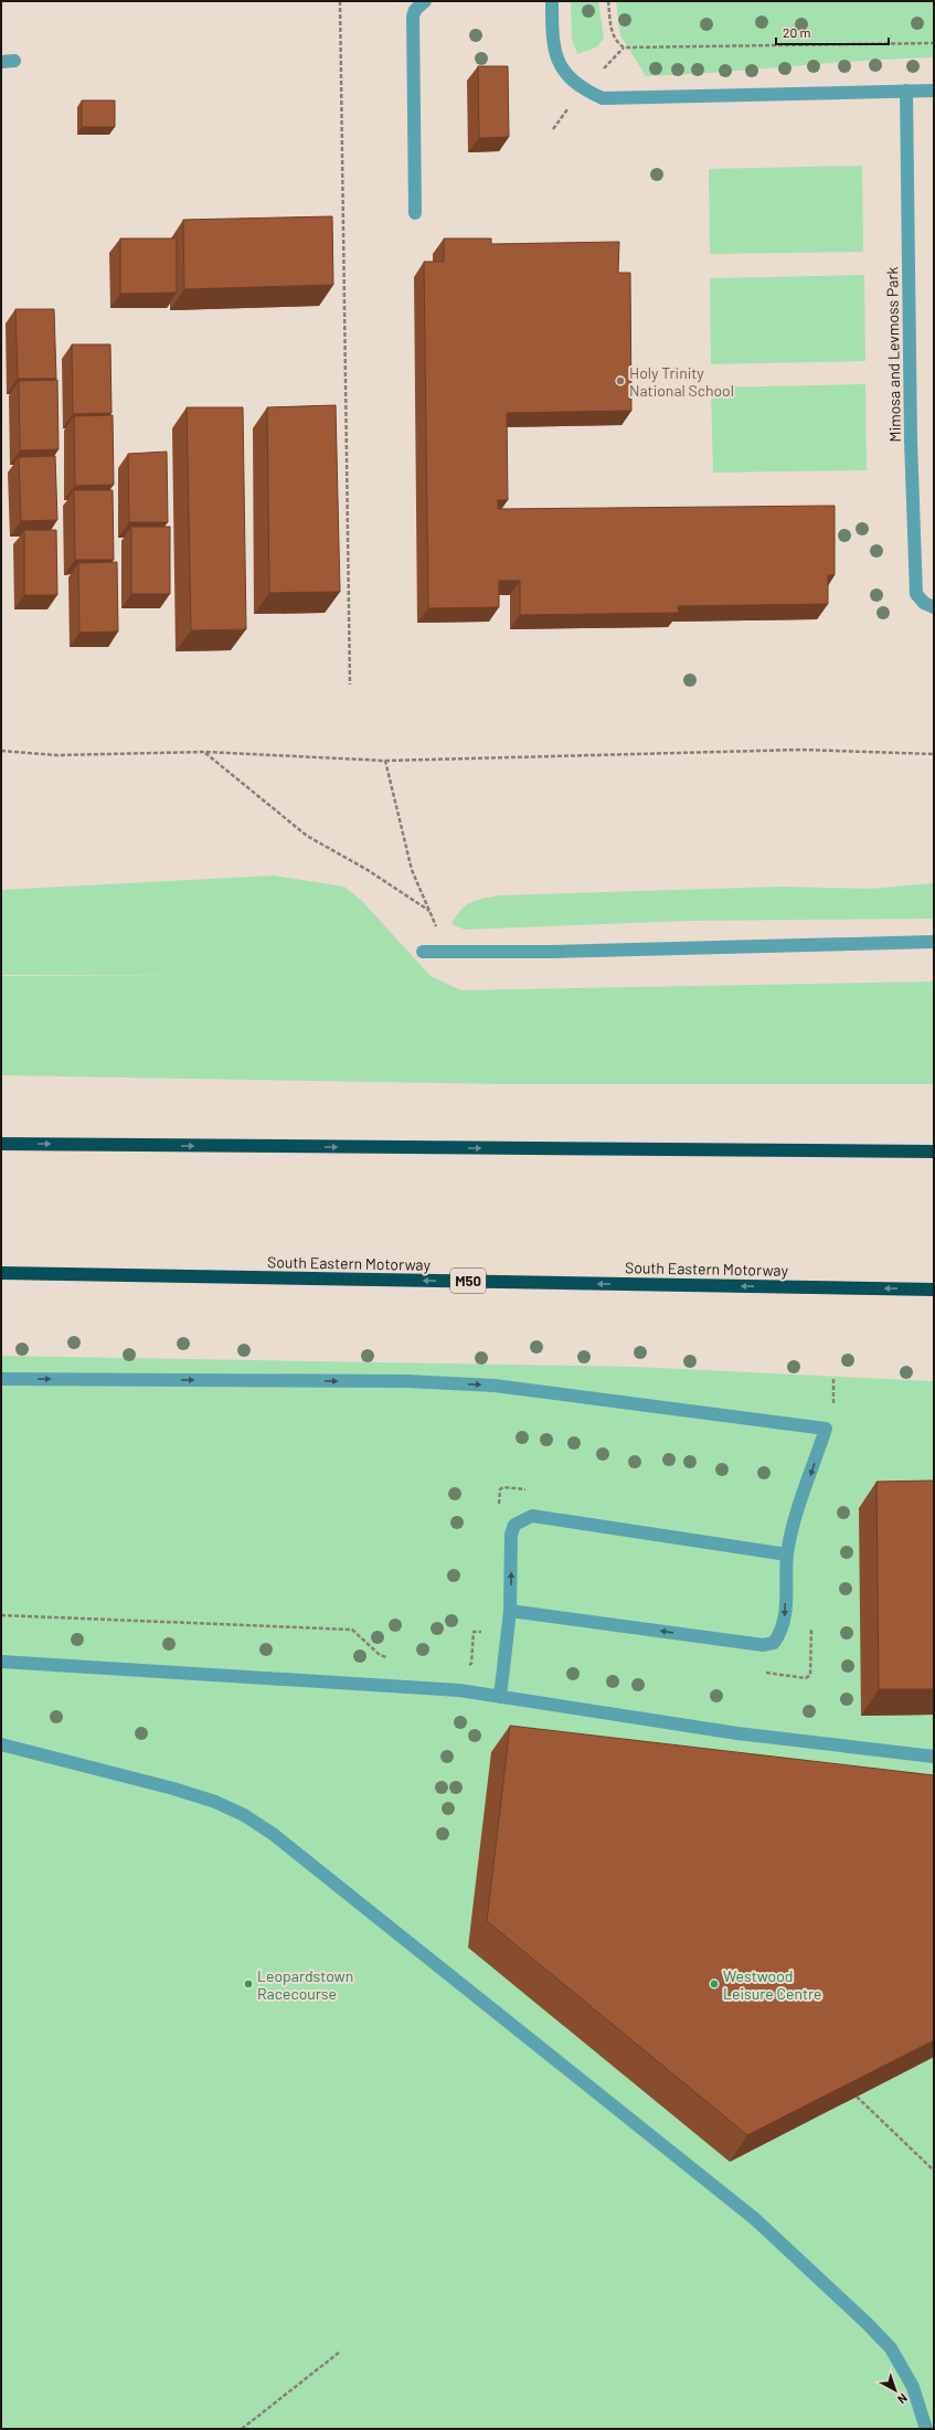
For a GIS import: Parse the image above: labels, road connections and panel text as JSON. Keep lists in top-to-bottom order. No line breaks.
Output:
{"streets":{"highway":["South Eastern Motorway","M50"],"street":["Mimosa and Levmoss Park"]},"one_way":["South Eastern Motorway"],"places":["Holy Trinity National School","Leopardstown Racecourse","Westwood Leisure Centre"],"scale_bar":"20 m","north":"bottom right"}
